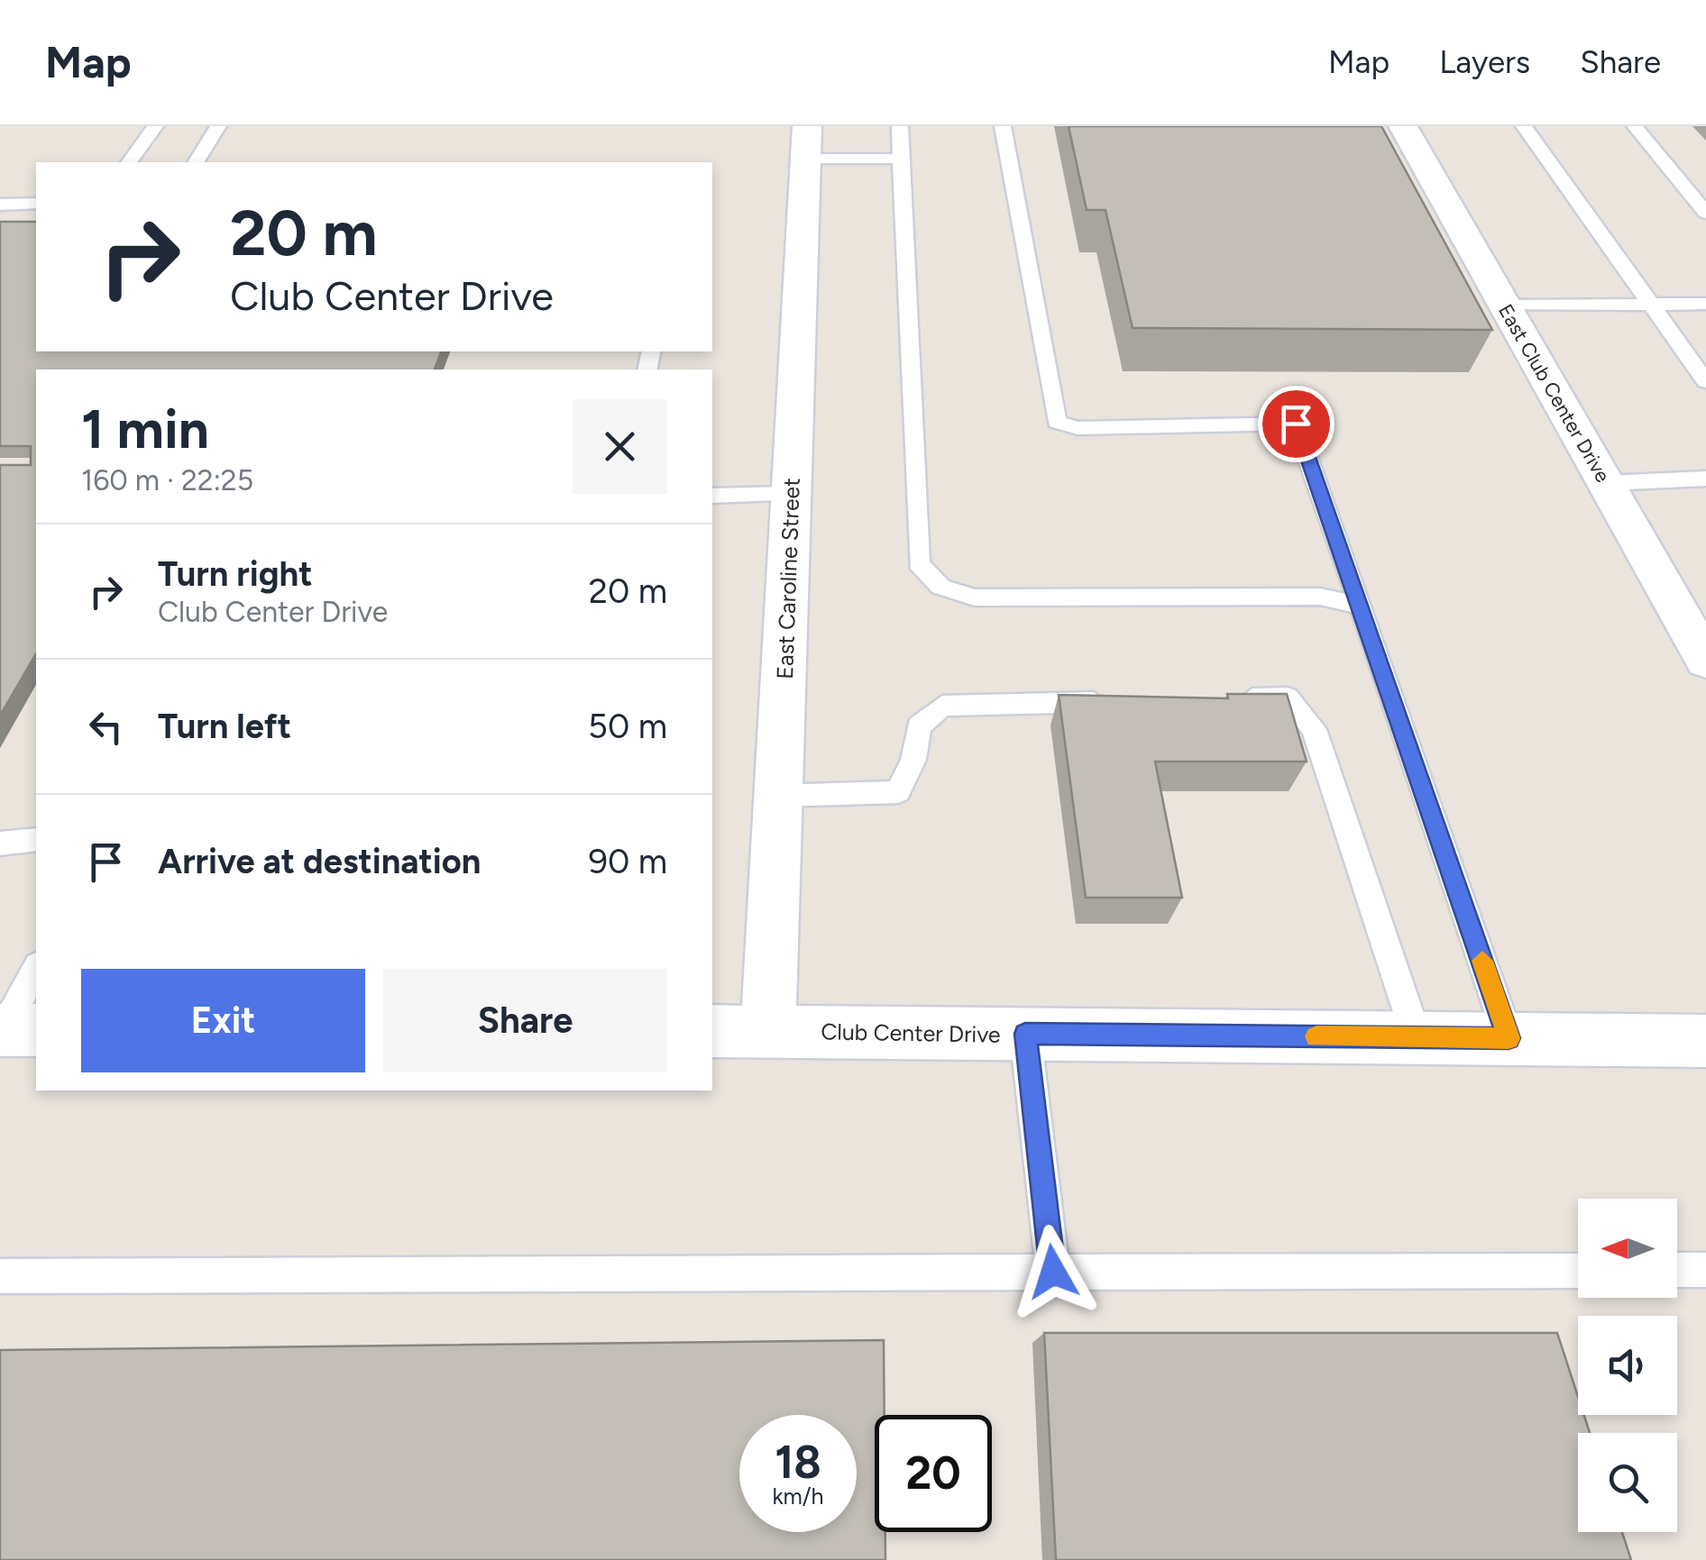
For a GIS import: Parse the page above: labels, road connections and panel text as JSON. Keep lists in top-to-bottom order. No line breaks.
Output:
{"streets":{"street":["East Club Center Drive","East Caroline Street","Club Center Drive"]},"crossings":[["East Caroline Street","Club Center Drive"]],"north":"left","page":{"header":"Map","nav":["Map","Layers","Share"],"turn":["20 m","Club Center Drive"],"heading":["1 min","160 m · 22:25"],"list":[{"name":"Turn right","note":"Club Center Drive","value":"20 m"},{"name":"Turn left","value":"50 m"},{"name":"Arrive at destination","value":"90 m"}],"buttons":["Exit","Share"],"speed":"18 km/h","limit":"20"}}
